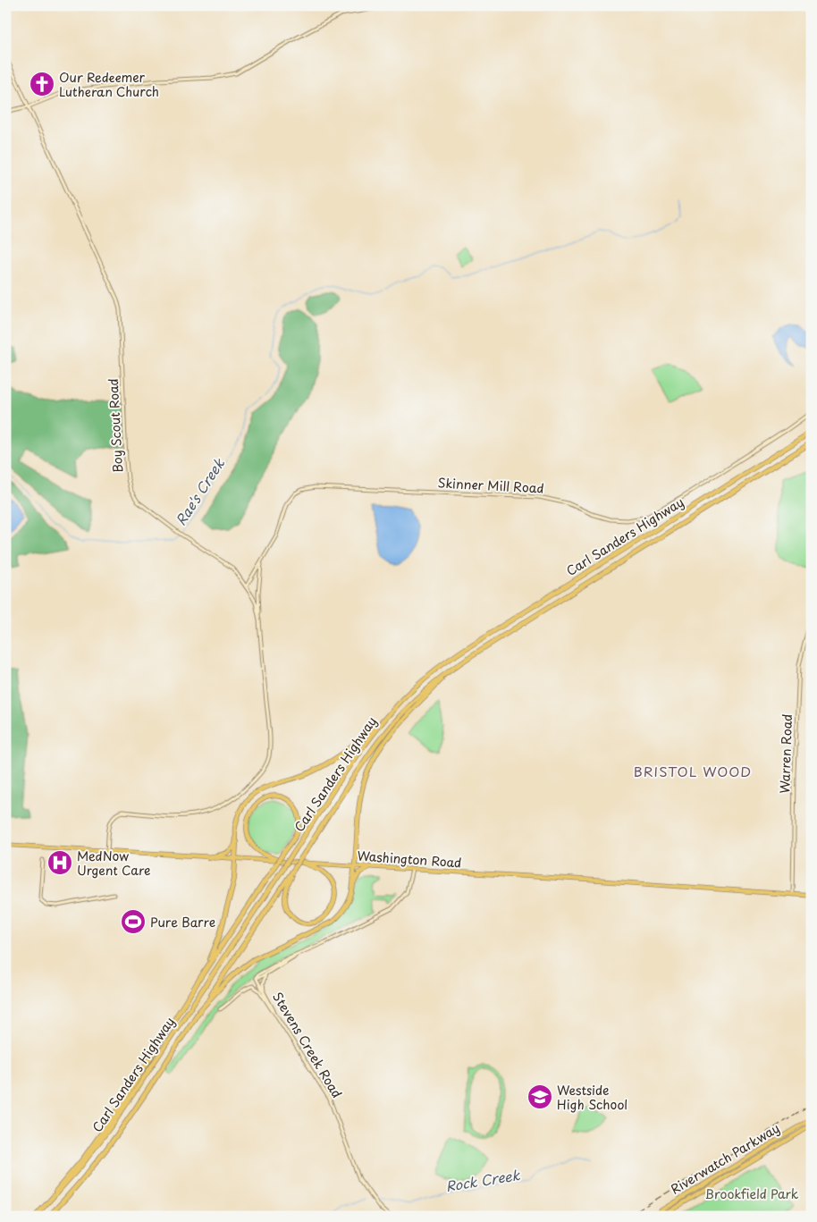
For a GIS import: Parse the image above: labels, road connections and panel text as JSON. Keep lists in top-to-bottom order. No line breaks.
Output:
{"streets":{"highway":["Carl Sanders Highway"],"main road":["Washington Road","Riverwatch Parkway"],"street":["Boy Scout Road","Skinner Mill Road","Warren Road","Stevens Creek Road"]},"crossings":[["Boy Scout Road","Skinner Mill Road"],["Boy Scout Road","Washington Road"],["Warren Road","Washington Road"]],"districts":["BRISTOL WOOD"],"water":["Rae's Creek","Rock Creek"],"parks":["Brookfield Park"],"places":{"church":["Our Redeemer Lutheran Church"],"hospital":["MedNow Urgent Care"],"sports":["Pure Barre"],"school or university":["Westside High School"]}}
